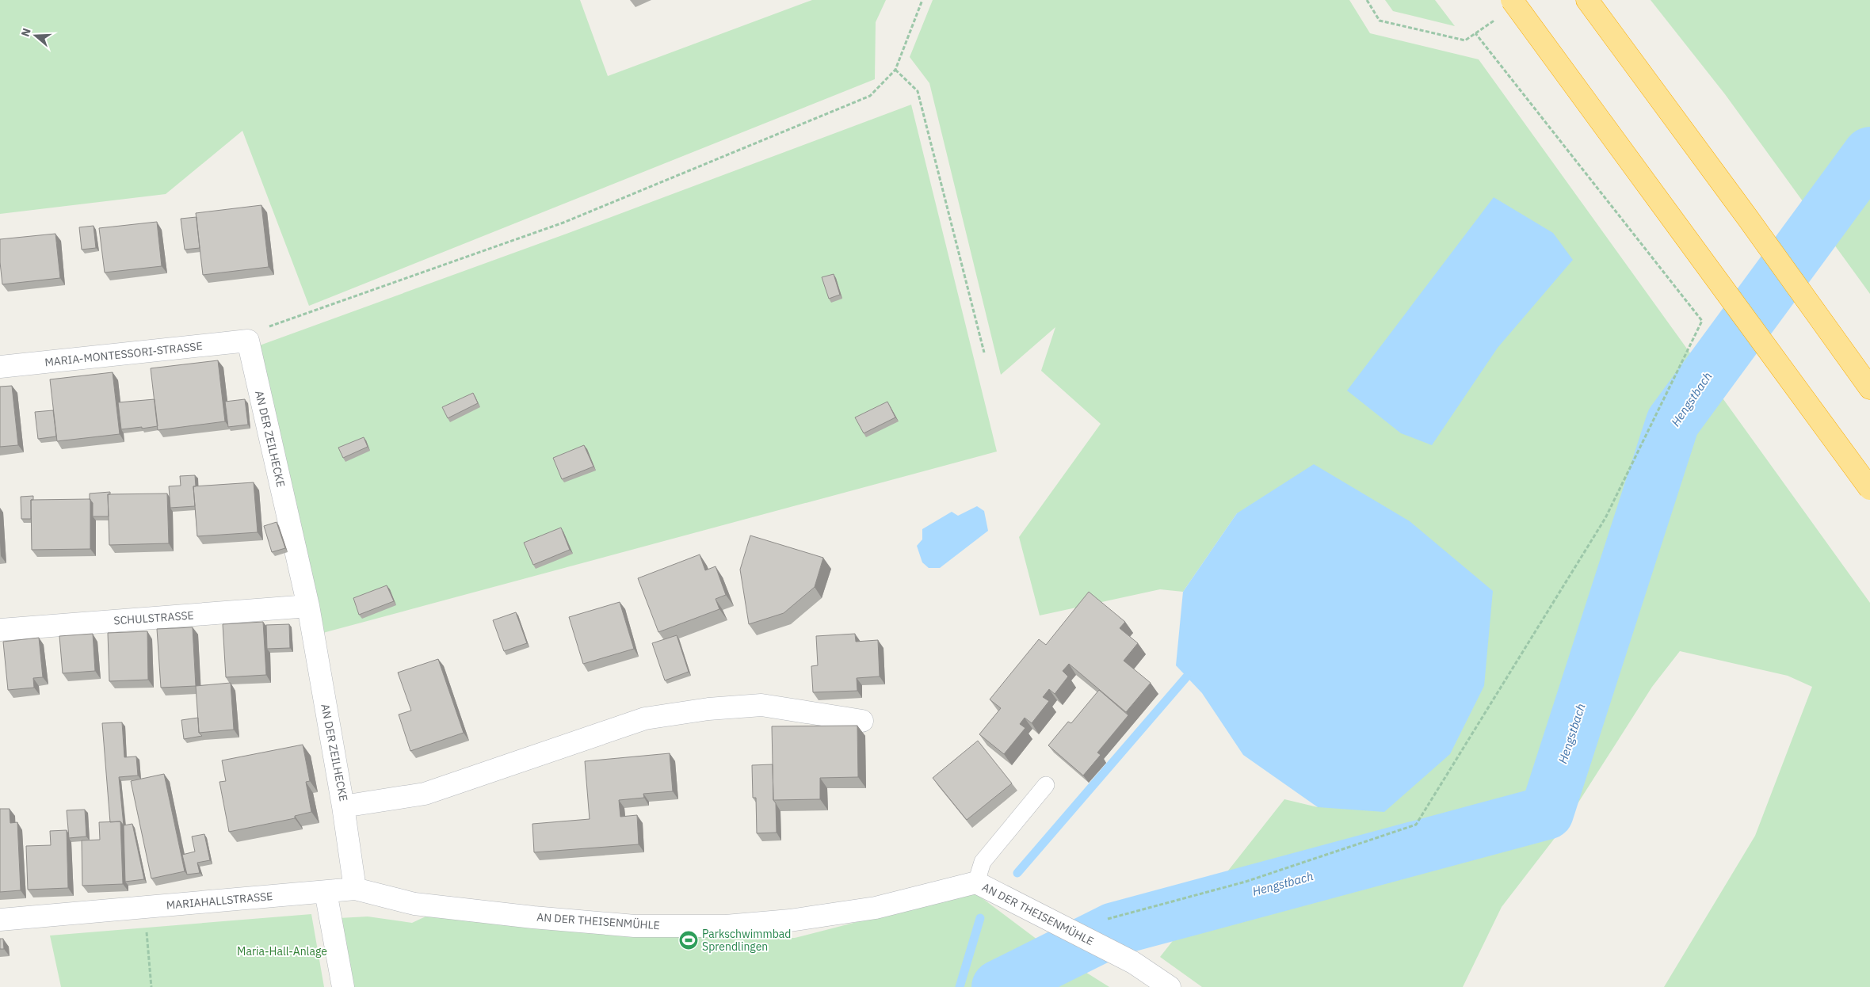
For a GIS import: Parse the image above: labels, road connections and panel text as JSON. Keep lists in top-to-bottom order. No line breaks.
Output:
{"streets":{"street":["MARIA-MONTESSORI-STRASSE","AN DER ZEILHECKE","SCHULSTRASSE","MARIAHALLSTRASSE","AN DER THEISENMÜHLE"]},"crossings":[["MARIA-MONTESSORI-STRASSE","AN DER ZEILHECKE"],["AN DER ZEILHECKE","SCHULSTRASSE"],["MARIAHALLSTRASSE","AN DER THEISENMÜHLE"]],"water":["Hengstbach"],"parks":["Maria-Hall-Anlage"],"places":{"sports":["Parkschwimmbad Sprendlingen"]},"north":"left"}
